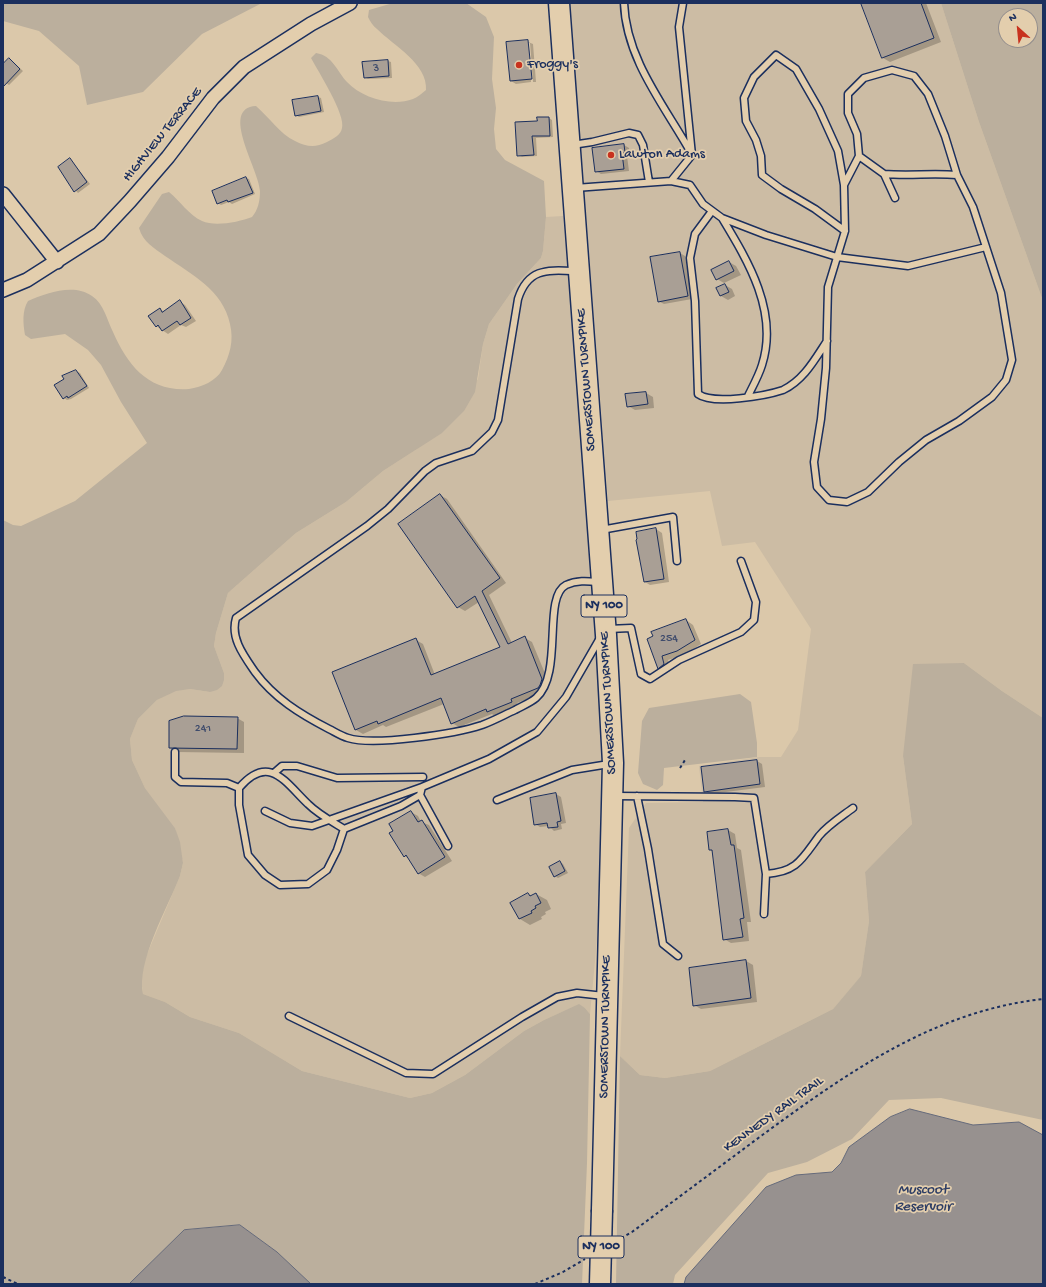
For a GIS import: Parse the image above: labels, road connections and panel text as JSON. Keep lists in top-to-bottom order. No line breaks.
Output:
{"streets":{"main road":["SOMERSTOWN TURNPIKE","NY 100"],"street":["HIGHVIEW TERRACE"],"path":["KENNEDY RAIL TRAIL"]},"water":["Muscoot Reservoir"],"places":["Froggy's","Lawton Adams"],"house_numbers":["3","254","241"],"north":"top left"}
